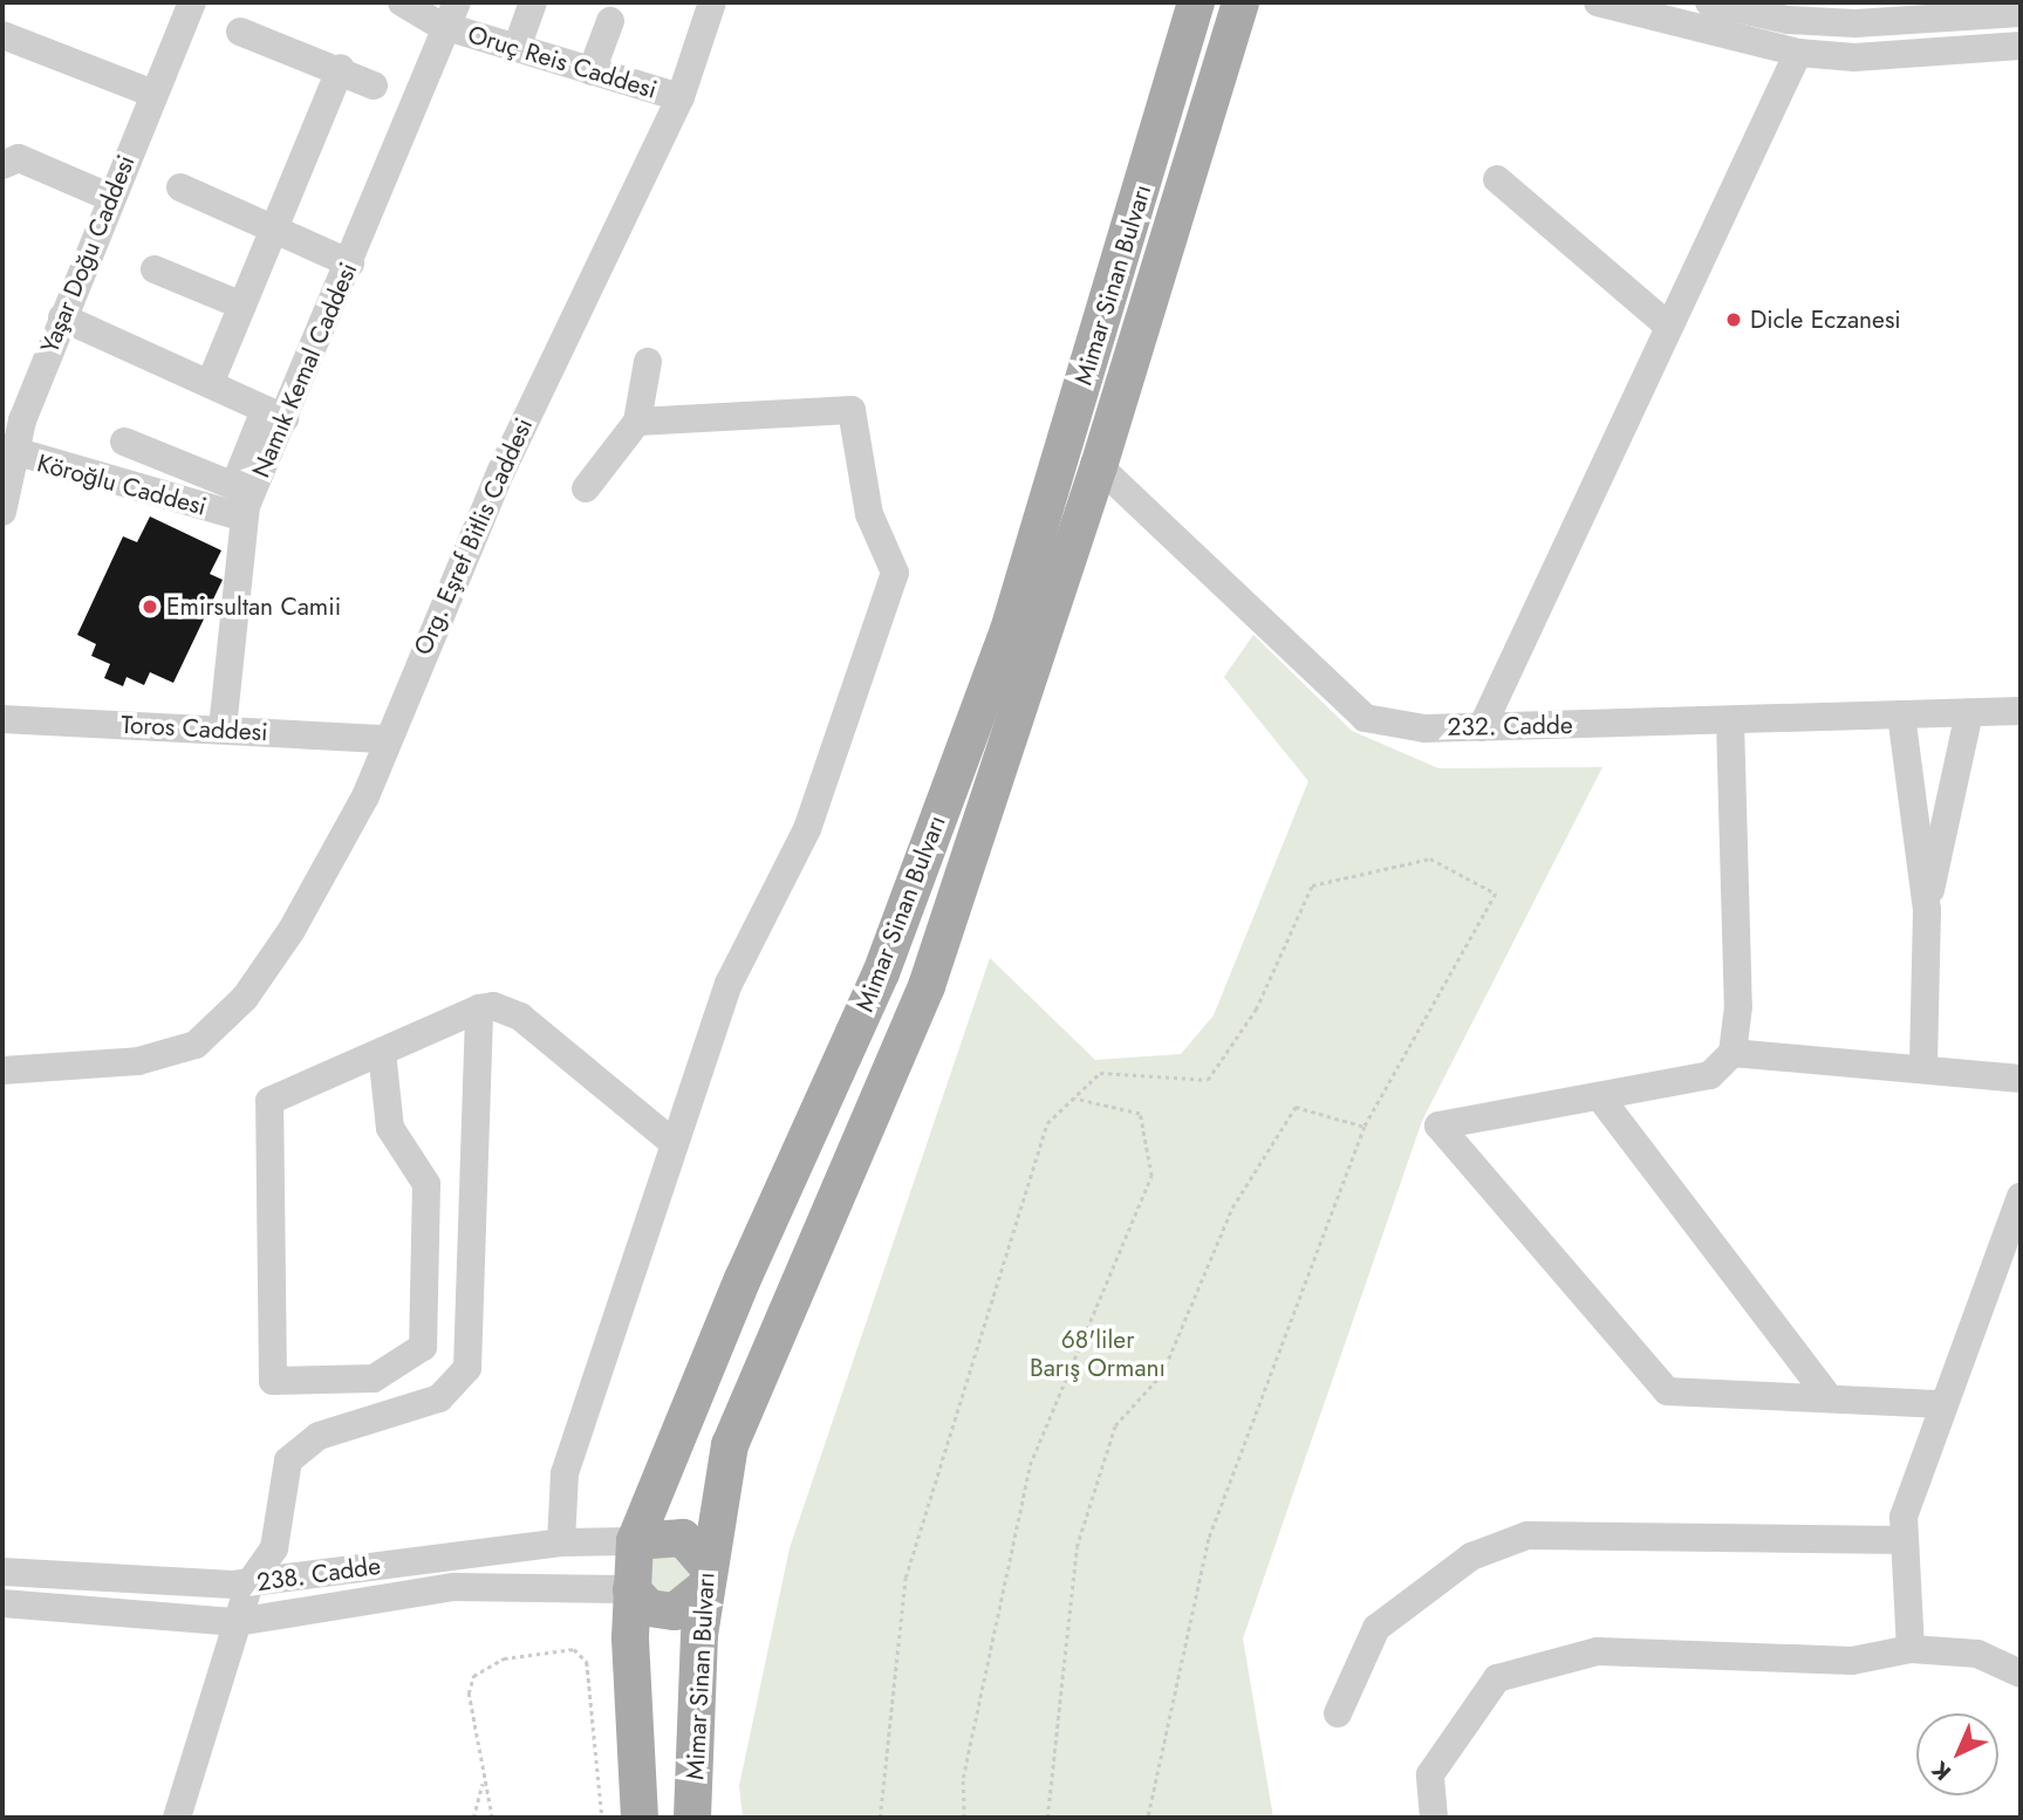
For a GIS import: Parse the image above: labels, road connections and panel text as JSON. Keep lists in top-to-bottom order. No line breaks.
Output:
{"streets":{"main road":["Mimar Sinan Bulvarı"],"street":["Oruç Reis Caddesi","Yaşar Doğu Caddesi","Namık Kemal Caddesi","Köroğlu Caddesi","Org. Eşref Bitlis Caddesi","232. Cadde","Toros Caddesi","238. Cadde"]},"crossings":[["Oruç Reis Caddesi","Namık Kemal Caddesi"],["Oruç Reis Caddesi","Org. Eşref Bitlis Caddesi"],["Yaşar Doğu Caddesi","Köroğlu Caddesi"],["Mimar Sinan Bulvarı","232. Cadde"],["Mimar Sinan Bulvarı","238. Cadde"],["Namık Kemal Caddesi","Köroğlu Caddesi"],["Namık Kemal Caddesi","Toros Caddesi"],["Org. Eşref Bitlis Caddesi","Toros Caddesi"]],"parks":["68'liler Barış Ormanı"],"places":["Dicle Eczanesi","Emirsultan Camii"],"north":"bottom left"}
